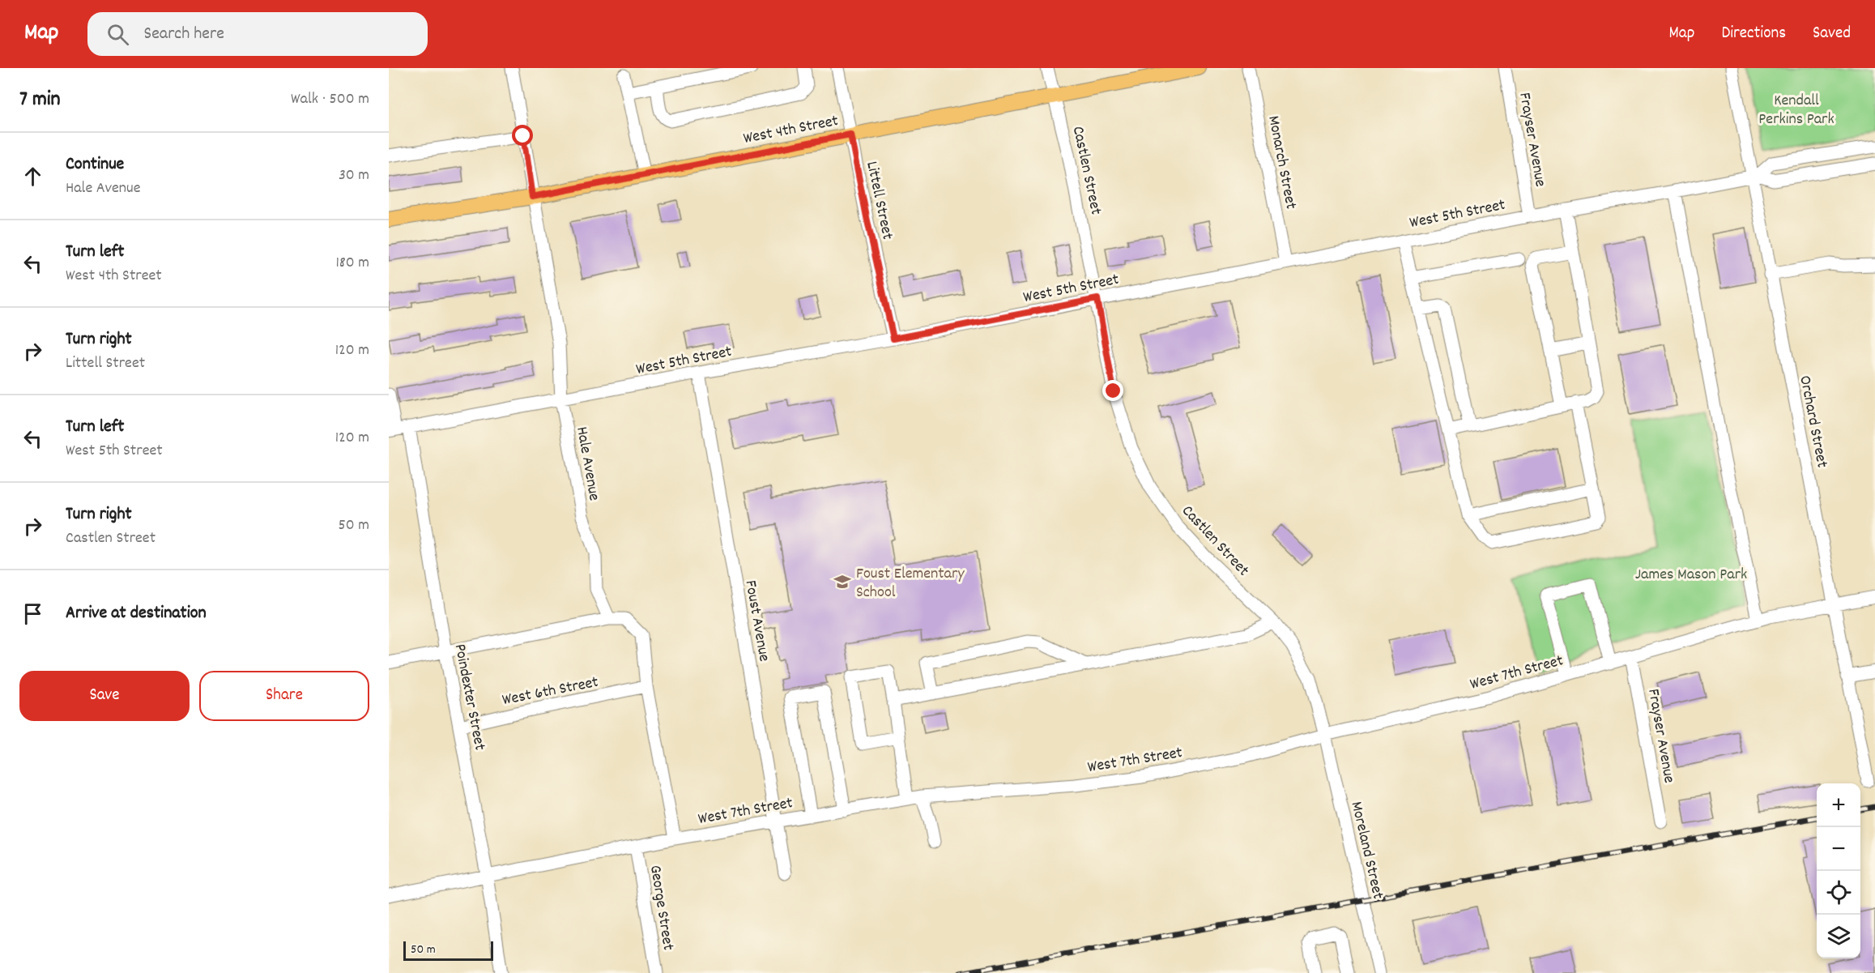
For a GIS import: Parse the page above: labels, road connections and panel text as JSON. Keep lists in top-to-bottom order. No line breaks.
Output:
{"streets":{"main road":["West 4th Street"],"street":["Frayser Avenue","Monarch Street","Castlen Street","Littell Street","West 5th Street","Orchard Street","Hale Avenue","Foust Avenue","West 7th Street","West 6th Street","Poindexter Street","Moreland Street","George Street"]},"crossings":[["West 4th Street","Castlen Street"],["West 4th Street","Littell Street"],["West 4th Street","Hale Avenue"],["Frayser Avenue","West 5th Street"],["Frayser Avenue","West 7th Street"],["Monarch Street","West 5th Street"],["Castlen Street","West 5th Street"],["Castlen Street","West 7th Street"],["Castlen Street","Moreland Street"],["Littell Street","West 5th Street"],["West 5th Street","Orchard Street"],["West 5th Street","Hale Avenue"],["West 5th Street","Foust Avenue"],["West 5th Street","Poindexter Street"],["Orchard Street","West 7th Street"],["Foust Avenue","West 7th Street"],["West 7th Street","Poindexter Street"],["West 7th Street","Moreland Street"],["West 7th Street","George Street"],["West 6th Street","Poindexter Street"]],"parks":["Kendall Perkins Park","James Mason Park"],"places":{"school or university":["Foust Elementary School"]},"scale_bar":"50 m","page":{"header":"Map","search":"Search here","nav":["Map","Directions","Saved"],"heading":["7 min","Walk · 500 m"],"list":[["Continue","Hale Avenue","30 m"],["Turn left","West 4th Street","180 m"],["Turn right","Littell Street","120 m"],["Turn left","West 5th Street","120 m"],["Turn right","Castlen Street","50 m"],"Arrive at destination"],"buttons":["Save","Share"],"map_buttons":["+","−"],"scale":"50 m"}}
